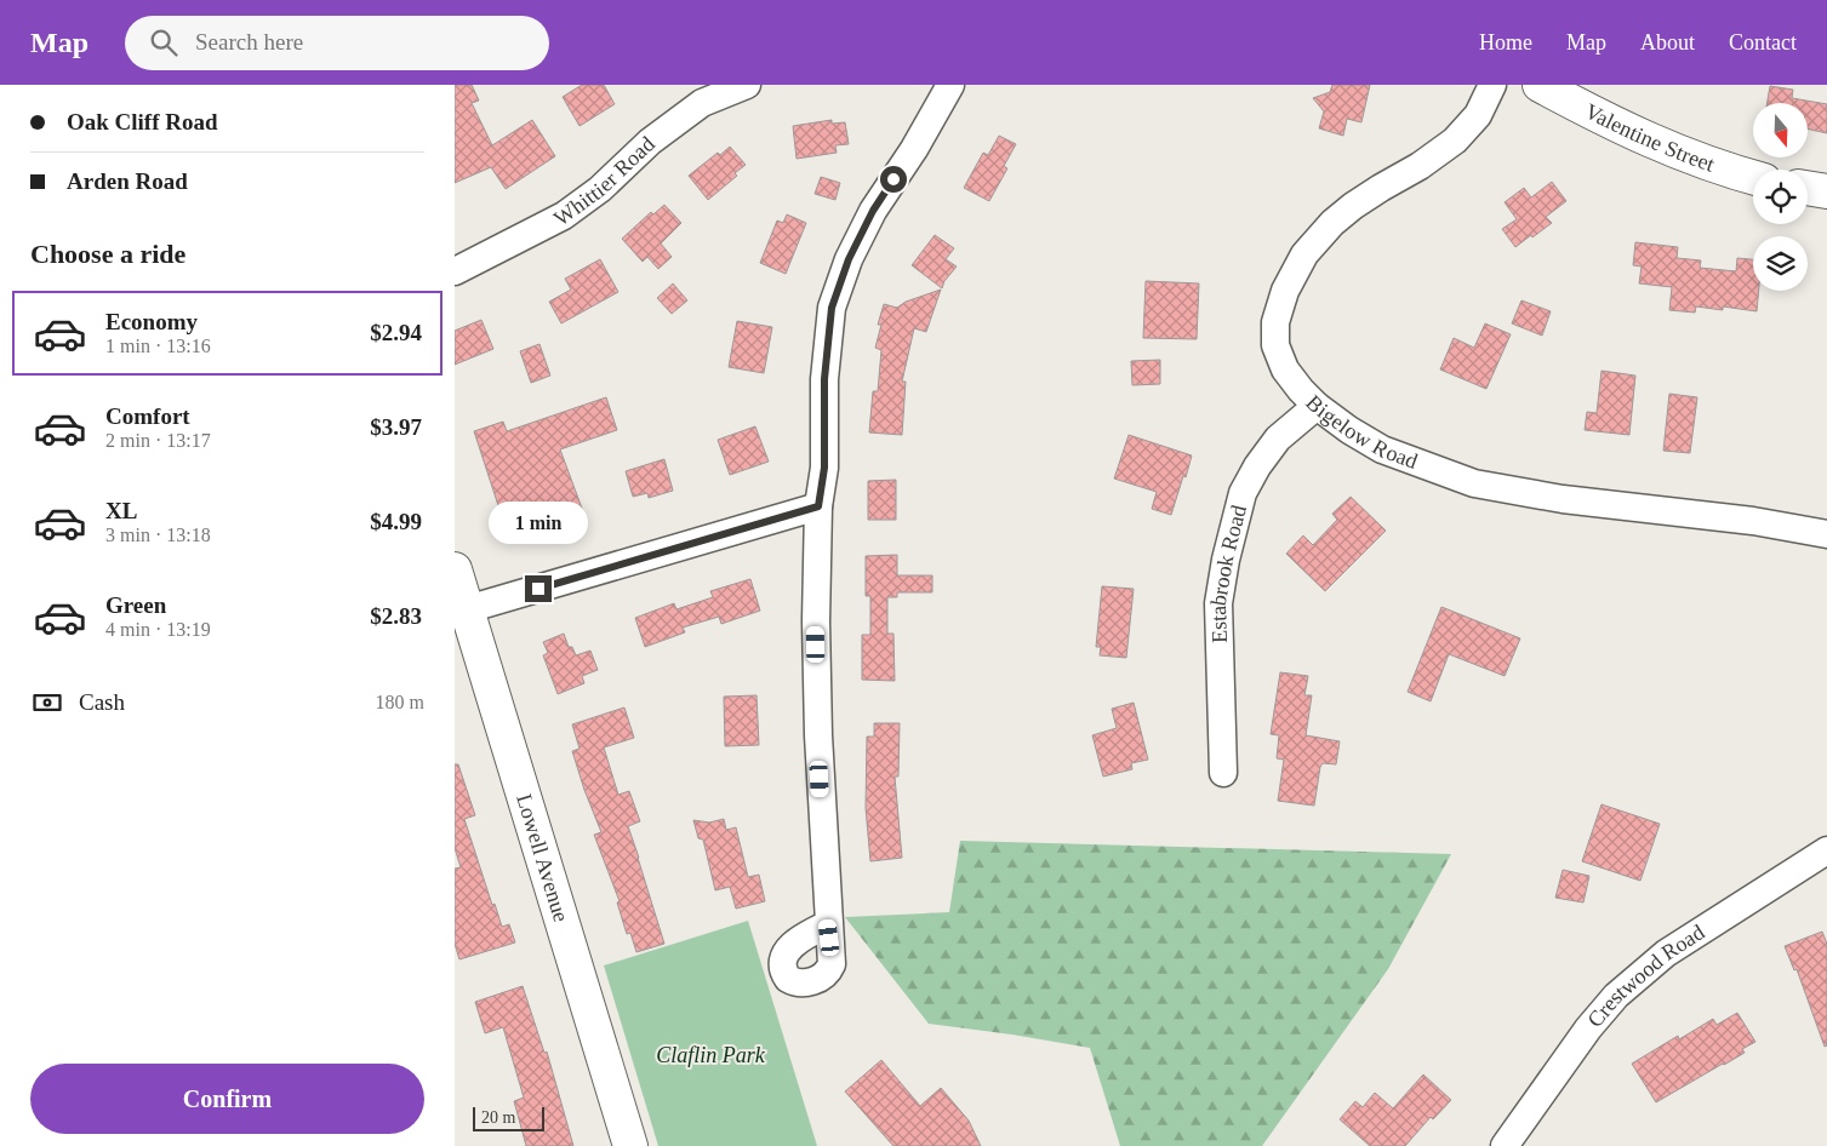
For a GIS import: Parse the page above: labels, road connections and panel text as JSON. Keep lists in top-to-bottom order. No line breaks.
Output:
{"streets":{"street":["Valentine Street","Whittier Road","Bigelow Road","Estabrook Road","Lowell Avenue","Crestwood Road"]},"crossings":[["Bigelow Road","Estabrook Road"]],"parks":["Claflin Park"],"scale_bar":"20 m","north":"bottom","page":{"header":"Map","search":"Search here","nav":["Home","Map","About","Contact"],"banner":["Oak Cliff Road","Arden Road"],"heading":"Choose a ride","list":[{"name":"Economy","note":"1 min · 13:16","value":"$2.94"},{"name":"Comfort","note":"2 min · 13:17","value":"$3.97"},{"name":"XL","note":"3 min · 13:18","value":"$4.99"},{"name":"Green","note":"4 min · 13:19","value":"$2.83"}],"bubble":"1 min","pay":["Cash","180 m"],"buttons":"Confirm","scale":"20 m"}}
